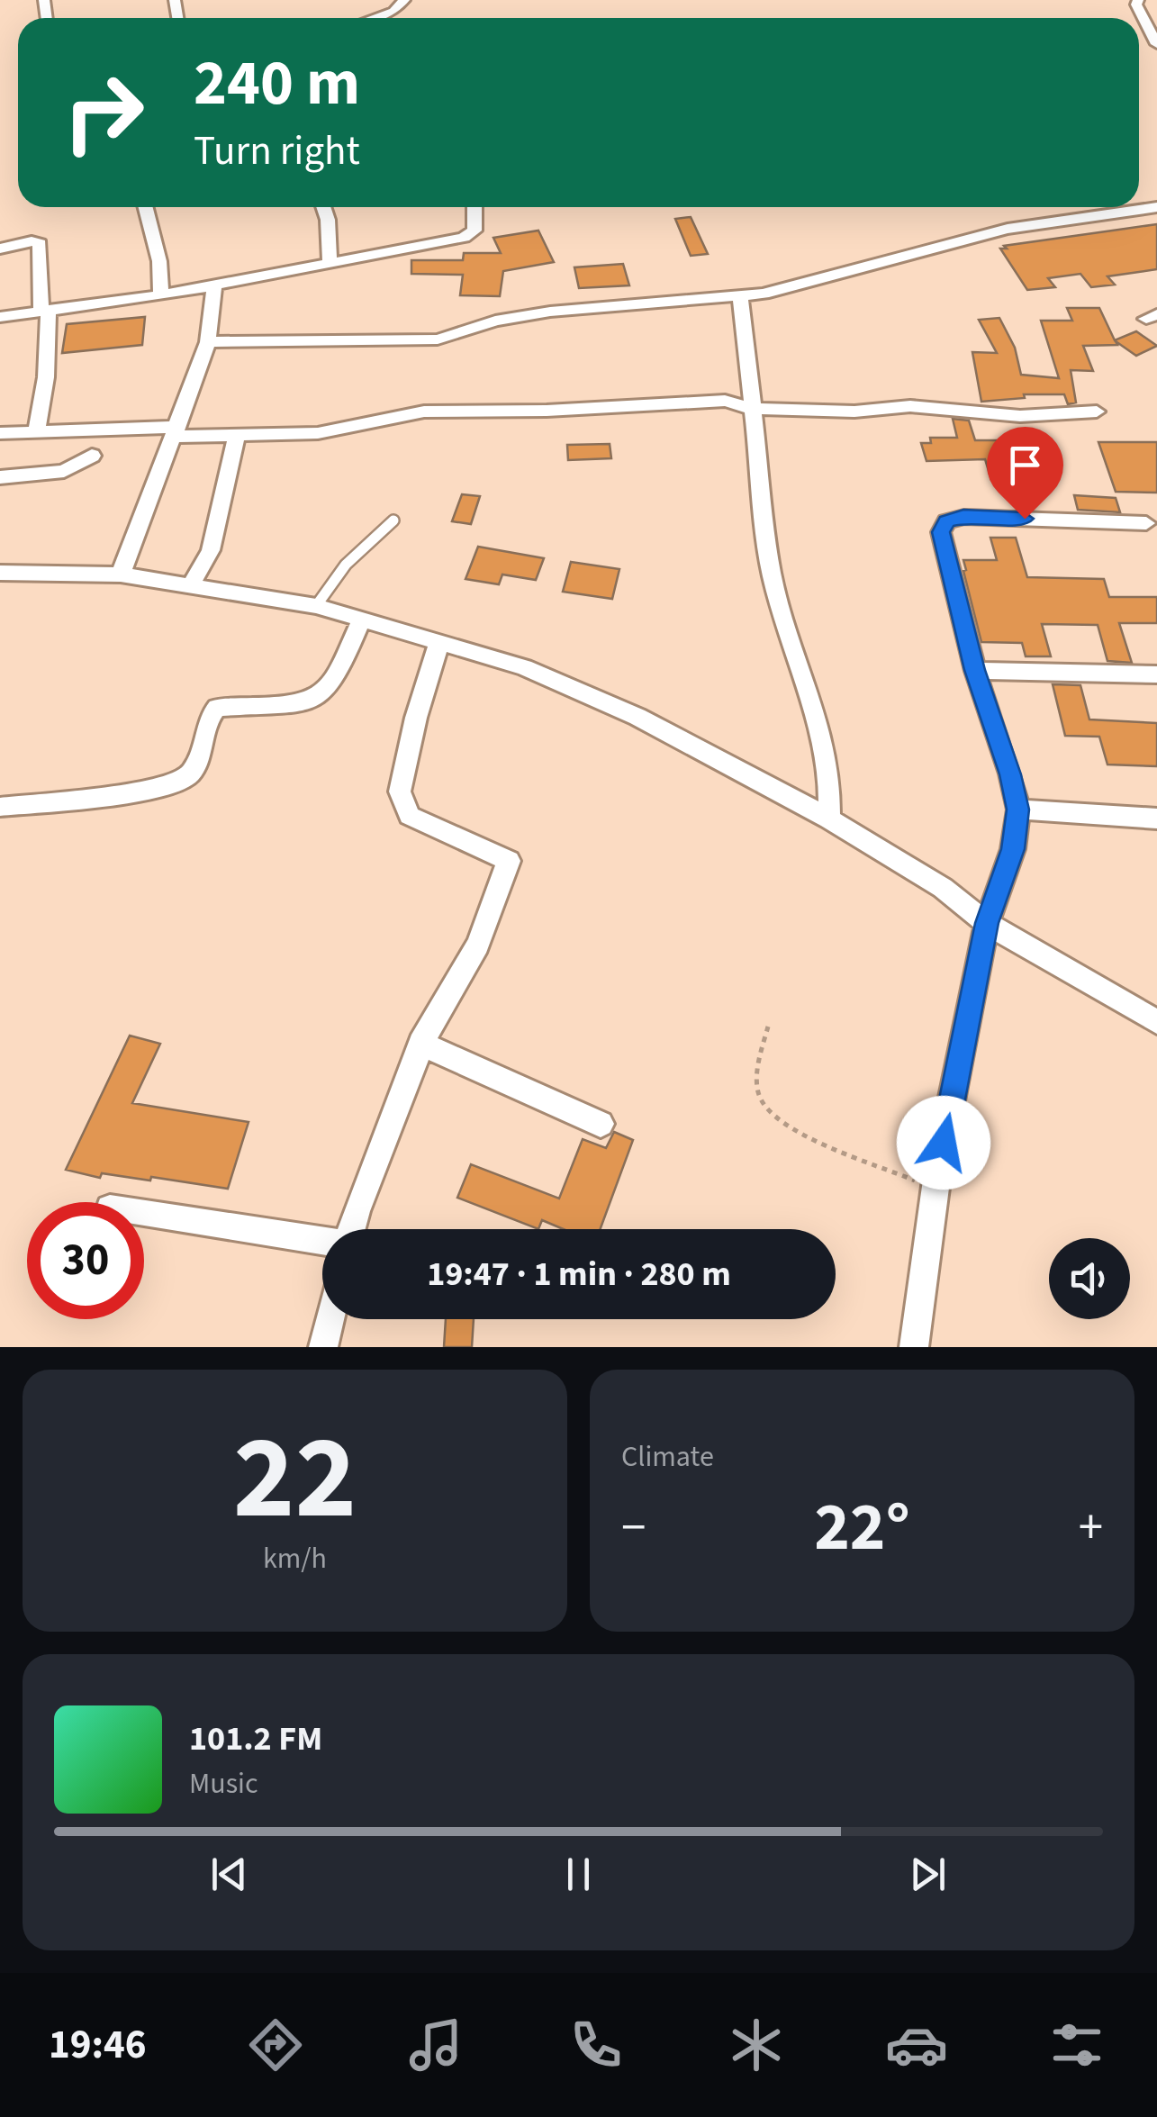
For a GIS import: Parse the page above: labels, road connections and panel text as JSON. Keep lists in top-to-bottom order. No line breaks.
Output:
{"page":{"turn":["240 m","Turn right"],"limit":"30","trip":"19:47 · 1 min · 280 m","tile":[["22","km/h"],"Climate"],"heat":["−","22°","+"],"song":["101.2 FM","Music"],"tabs":"19:46"}}
